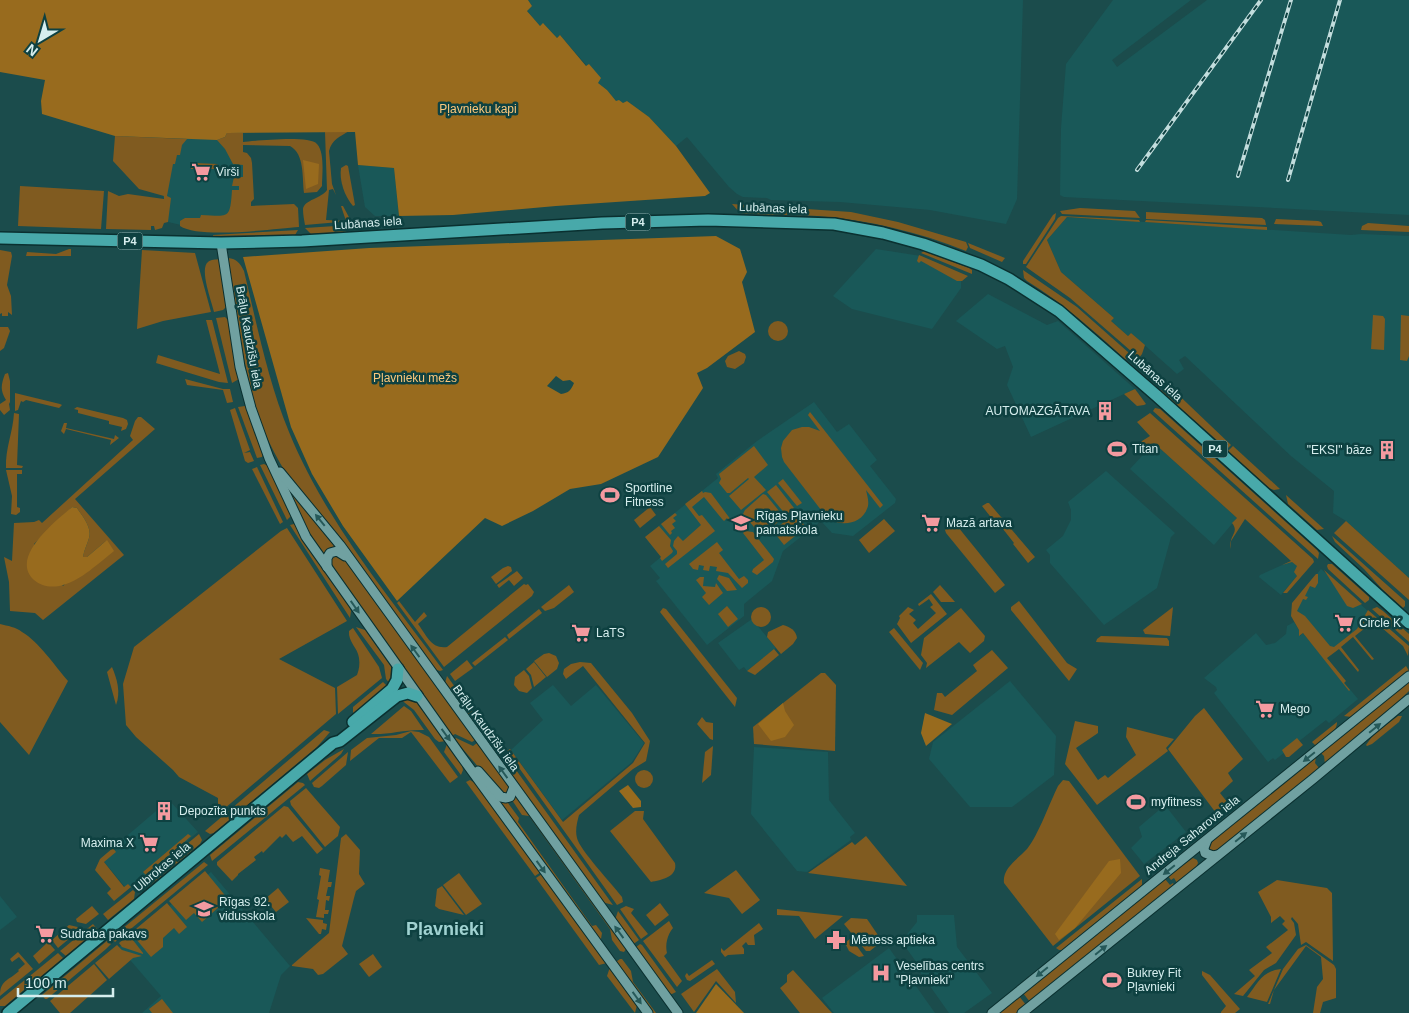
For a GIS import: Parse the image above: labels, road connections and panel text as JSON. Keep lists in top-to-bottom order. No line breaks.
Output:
{"streets":{"main road":["Lubānas iela","P4","Ulbrokas iela"],"street":["Brāļu Kaudzīšu iela","Andreja Saharova iela"]},"crossings":[["Lubānas iela","Brāļu Kaudzīšu iela"],["Brāļu Kaudzīšu iela","Ulbrokas iela"]],"districts":["Pļavnieki"],"parks":["Pļavnieku kapi","Pļavnieku mežs"],"places":{"supermarket":["Virši","Mazā artava","Circle K","LaTS","Mego","Maxima X","Sudraba pakavs"],"building":["AUTOMAZGĀTAVA","\"EKSI\" bāze","Depozīta punkts"],"sports":["Titan","Sportline Fitness","myfitness","Bukrey Fit Pļavnieki"],"school or university":["Rīgas Pļavnieku pamatskola","Rīgas 92. vidusskola"],"pharmacy":["Mēness aptieka"],"hospital":["Veselības centrs \"Pļavnieki\""]},"scale_bar":"100 m","north":"bottom left"}
